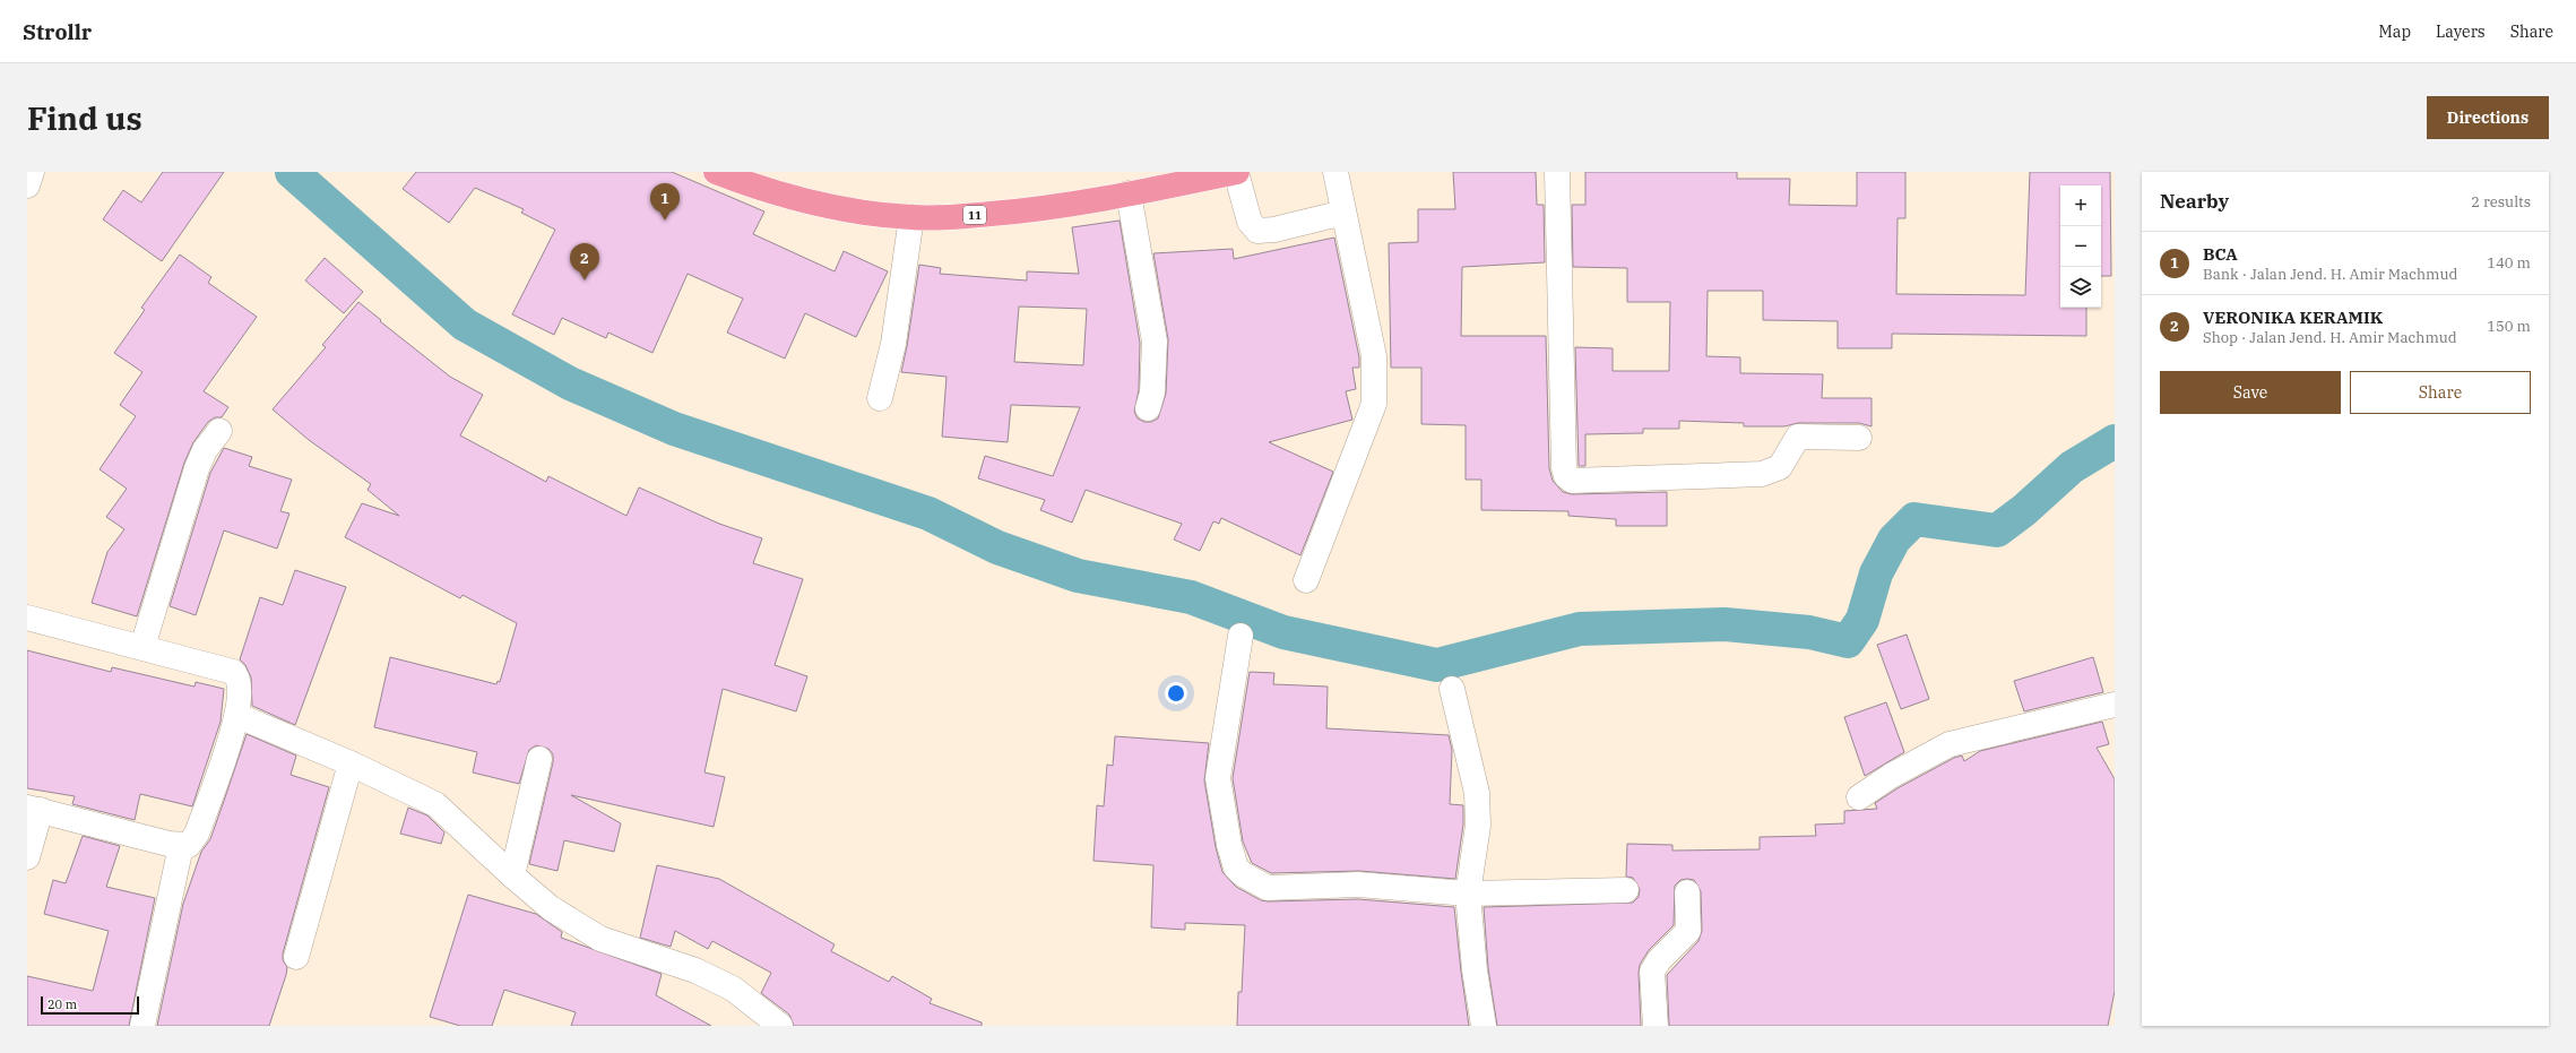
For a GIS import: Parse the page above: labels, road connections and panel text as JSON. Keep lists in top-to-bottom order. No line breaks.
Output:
{"streets":{"highway":["11"]},"scale_bar":"20 m","page":{"header":"Strollr","nav":["Map","Layers","Share"],"buttons":["Directions",["Save","Share"]],"title":"Find us","heading":["Nearby","2 results"],"pins":["1","2"],"map_buttons":["+","−"],"list":[{"mark":"1","name":"BCA","note":"Bank · Jalan Jend. H. Amir Machmud","value":"140 m"},{"mark":"2","name":"VERONIKA KERAMIK","note":"Shop · Jalan Jend. H. Amir Machmud","value":"150 m"}],"scale":"20 m"}}
